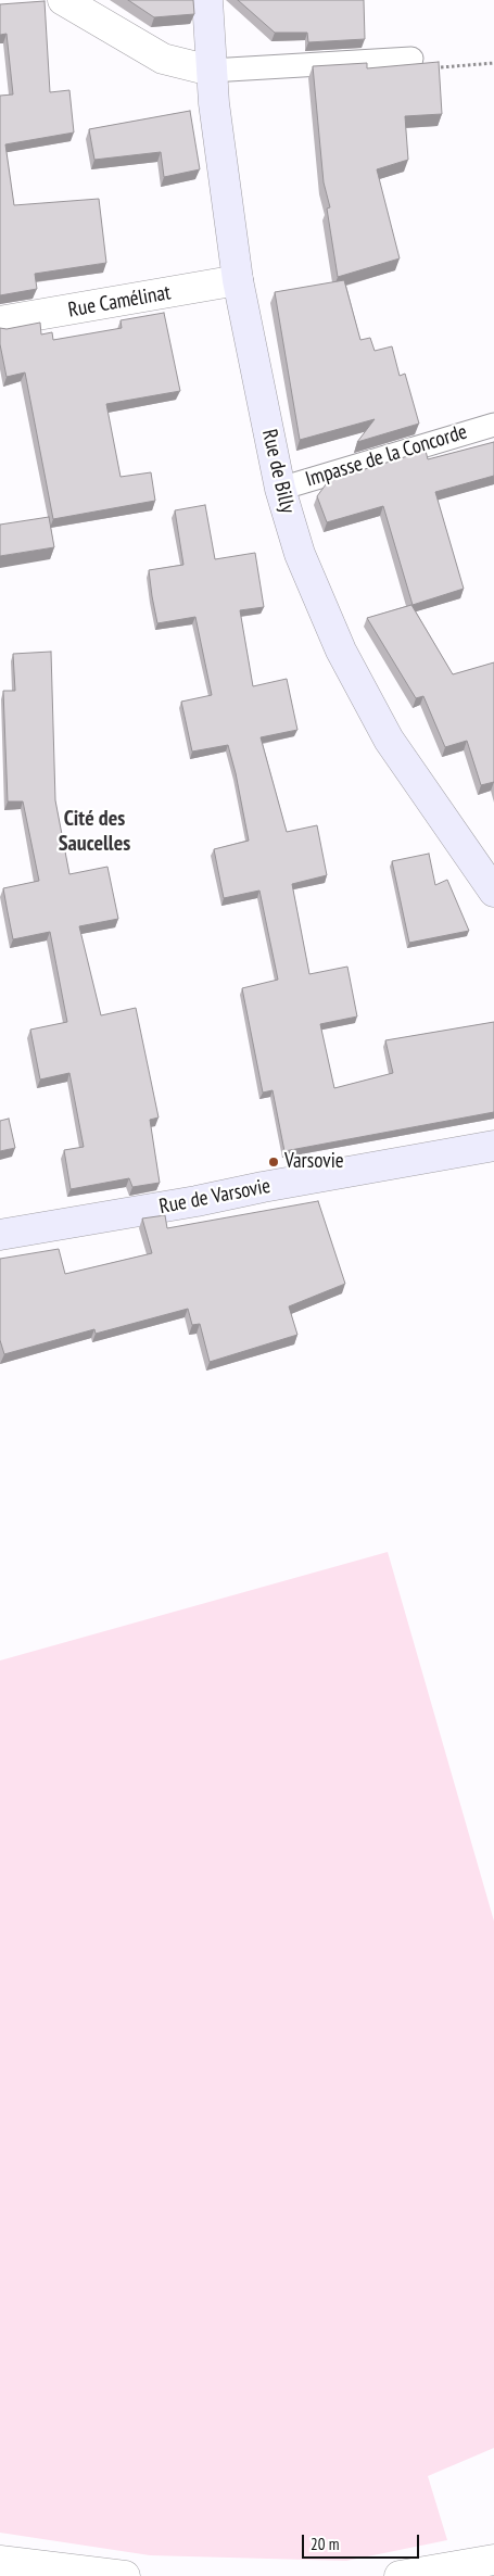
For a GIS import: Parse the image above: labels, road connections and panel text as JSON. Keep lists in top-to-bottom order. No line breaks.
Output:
{"streets":{"street":["Rue Camélinat","Rue de Billy","Rue de Varsovie"],"lane":["Impasse de la Concorde"]},"crossings":[["Rue Camélinat","Rue de Billy"],["Impasse de la Concorde","Rue de Billy"]],"districts":["Cité des Saucelles"],"places":["Varsovie"],"scale_bar":"20 m"}
